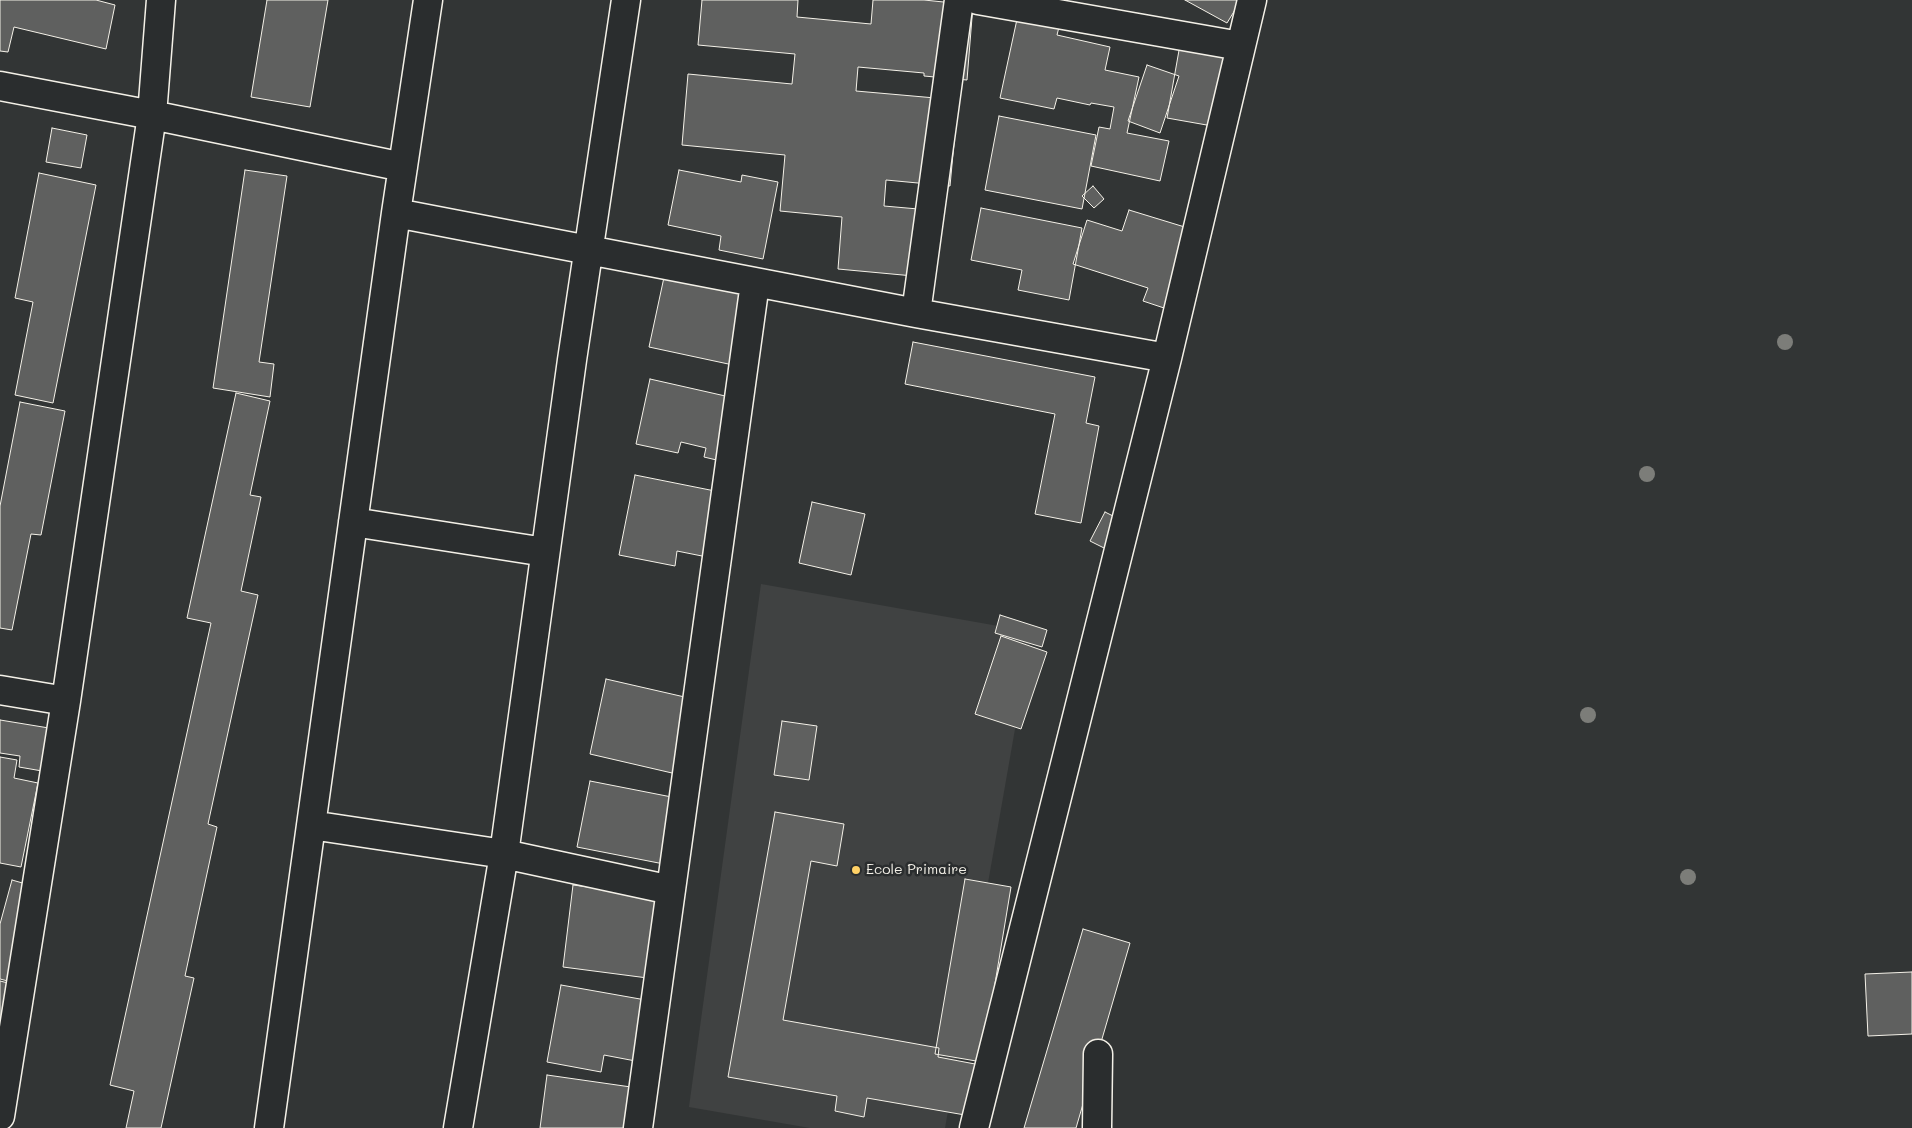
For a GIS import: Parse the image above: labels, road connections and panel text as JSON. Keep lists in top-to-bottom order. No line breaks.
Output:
{"places":["Ecole Primaire"]}
